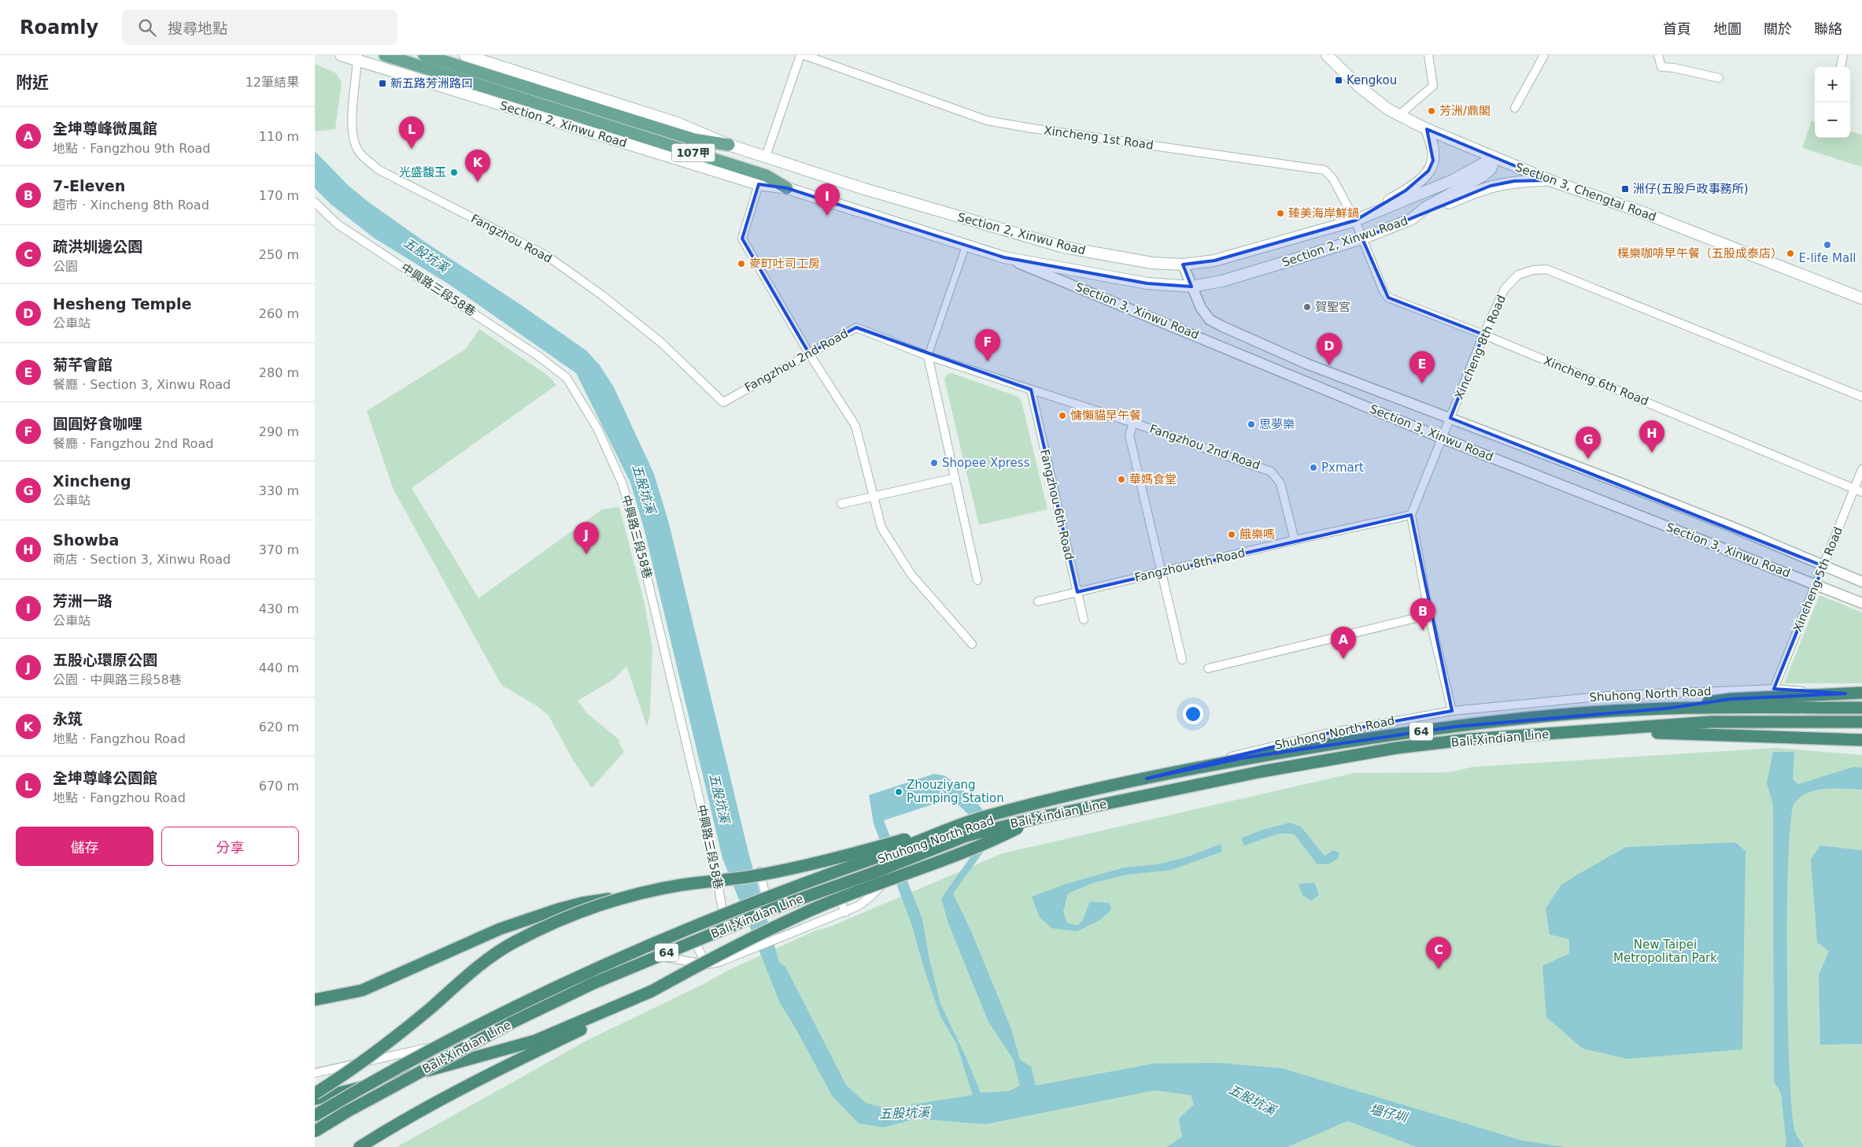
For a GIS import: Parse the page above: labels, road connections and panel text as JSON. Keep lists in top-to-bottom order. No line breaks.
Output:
{"streets":{"highway":["64","Bali-Xindian Line"],"main road":["Section 2, Xinwu Road","107甲","Section 3, Chengtai Road"],"street":["Xincheng 1st Road","Fangzhou Road","中興路三段58巷","Section 3, Xinwu Road","Xincheng 8th Road","Fangzhou 2nd Road","Xincheng 6th Road","Fangzhou 6th Road","Fangzhou 8th Road","Xincheng 5th Road","Shuhong North Road"]},"crossings":[["Section 2, Xinwu Road","Xincheng 1st Road"],["Section 2, Xinwu Road","Section 3, Chengtai Road"],["Section 2, Xinwu Road","Fangzhou Road"],["Section 2, Xinwu Road","Section 3, Xinwu Road"],["Section 2, Xinwu Road","Xincheng 6th Road"],["Xincheng 1st Road","Xincheng 6th Road"],["Fangzhou Road","Fangzhou 2nd Road"],["Section 3, Xinwu Road","Xincheng 8th Road"],["Section 3, Xinwu Road","Xincheng 5th Road"],["Xincheng 8th Road","Xincheng 6th Road"],["Xincheng 8th Road","Fangzhou 8th Road"],["Fangzhou 2nd Road","Fangzhou 6th Road"],["Fangzhou 2nd Road","Fangzhou 8th Road"],["Xincheng 6th Road","Xincheng 5th Road"],["Fangzhou 6th Road","Fangzhou 8th Road"],["Xincheng 5th Road","Shuhong North Road"]],"water":["五股坑溪","塭仔圳"],"parks":["New Taipei Metropolitan Park"],"places":{"transit":["Kengkou","新五路芳洲路口","洲仔(五股戶政事務所)"],"other":["芳洲/鼎閣","光盛馥玉","臻美海岸鮮鍋","E-life Mall","樸樂咖啡早午餐（五股成泰店）","麥町吐司工房","賀聖宮","慵懶貓早午餐","思夢樂","Shopee Xpress","Pxmart","華媽食堂","餓樂嗎","Zhouziyang Pumping Station"]},"page":{"header":"Roamly","search":"搜尋地點","nav":["首頁","地圖","關於","聯絡"],"heading":["附近","12筆結果"],"map_buttons":["+","−"],"list":[{"mark":"A","name":"全坤尊峰微風館","note":"地點 · Fangzhou 9th Road","value":"110 m"},{"mark":"B","name":"7-Eleven","note":"超市 · Xincheng 8th Road","value":"170 m"},{"mark":"C","name":"疏洪圳邊公園","note":"公園","value":"250 m"},{"mark":"D","name":"Hesheng Temple","note":"公車站","value":"260 m"},{"mark":"E","name":"菊芊會館","note":"餐廳 · Section 3, Xinwu Road","value":"280 m"},{"mark":"F","name":"圓圓好食咖哩","note":"餐廳 · Fangzhou 2nd Road","value":"290 m"},{"mark":"G","name":"Xincheng","note":"公車站","value":"330 m"},{"mark":"H","name":"Showba","note":"商店 · Section 3, Xinwu Road","value":"370 m"},{"mark":"I","name":"芳洲一路","note":"公車站","value":"430 m"},{"mark":"J","name":"五股心環原公園","note":"公園 · 中興路三段58巷","value":"440 m"},{"mark":"K","name":"永筑","note":"地點 · Fangzhou Road","value":"620 m"},{"mark":"L","name":"全坤尊峰公園館","note":"地點 · Fangzhou Road","value":"670 m"}],"pins":["L","K","I","F","D","E","H","G","J","B","A","C"],"buttons":["儲存","分享"]}}
